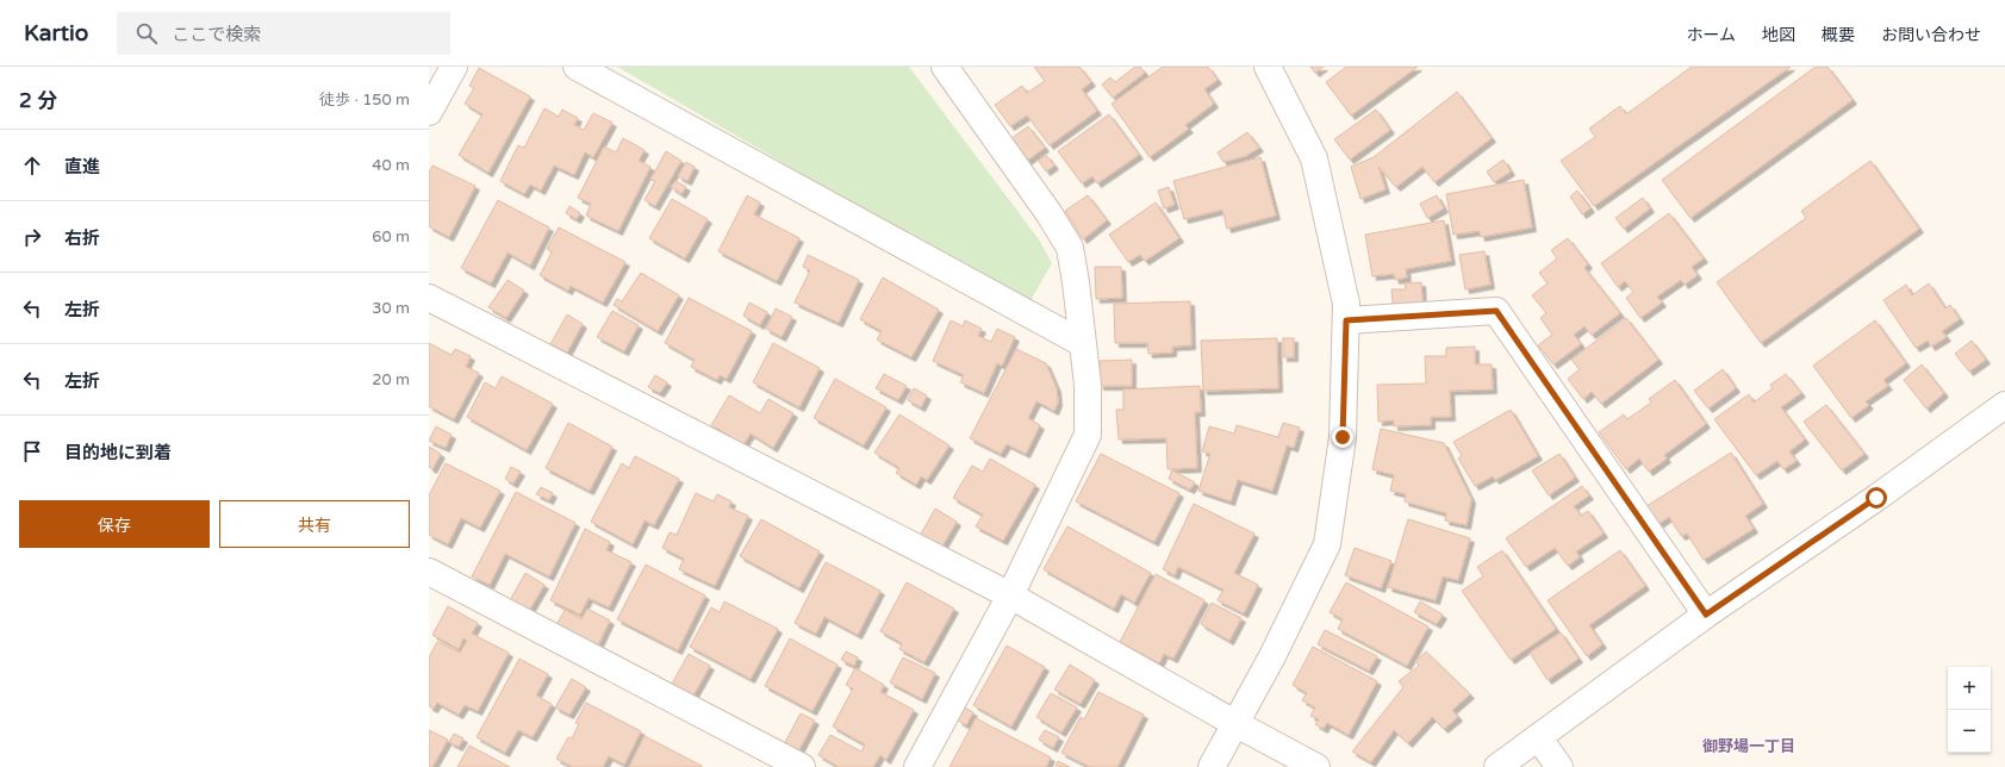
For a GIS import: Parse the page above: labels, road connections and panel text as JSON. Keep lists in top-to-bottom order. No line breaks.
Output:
{"districts":["御野場一丁目"],"page":{"header":"Kartio","search":"ここで検索","nav":["ホーム","地図","概要","お問い合わせ"],"heading":["2 分","徒歩 · 150 m"],"list":[["直進","40 m"],["右折","60 m"],["左折","30 m"],["左折","20 m"],"目的地に到着"],"buttons":["保存","共有"],"map_buttons":["+","−"]}}
